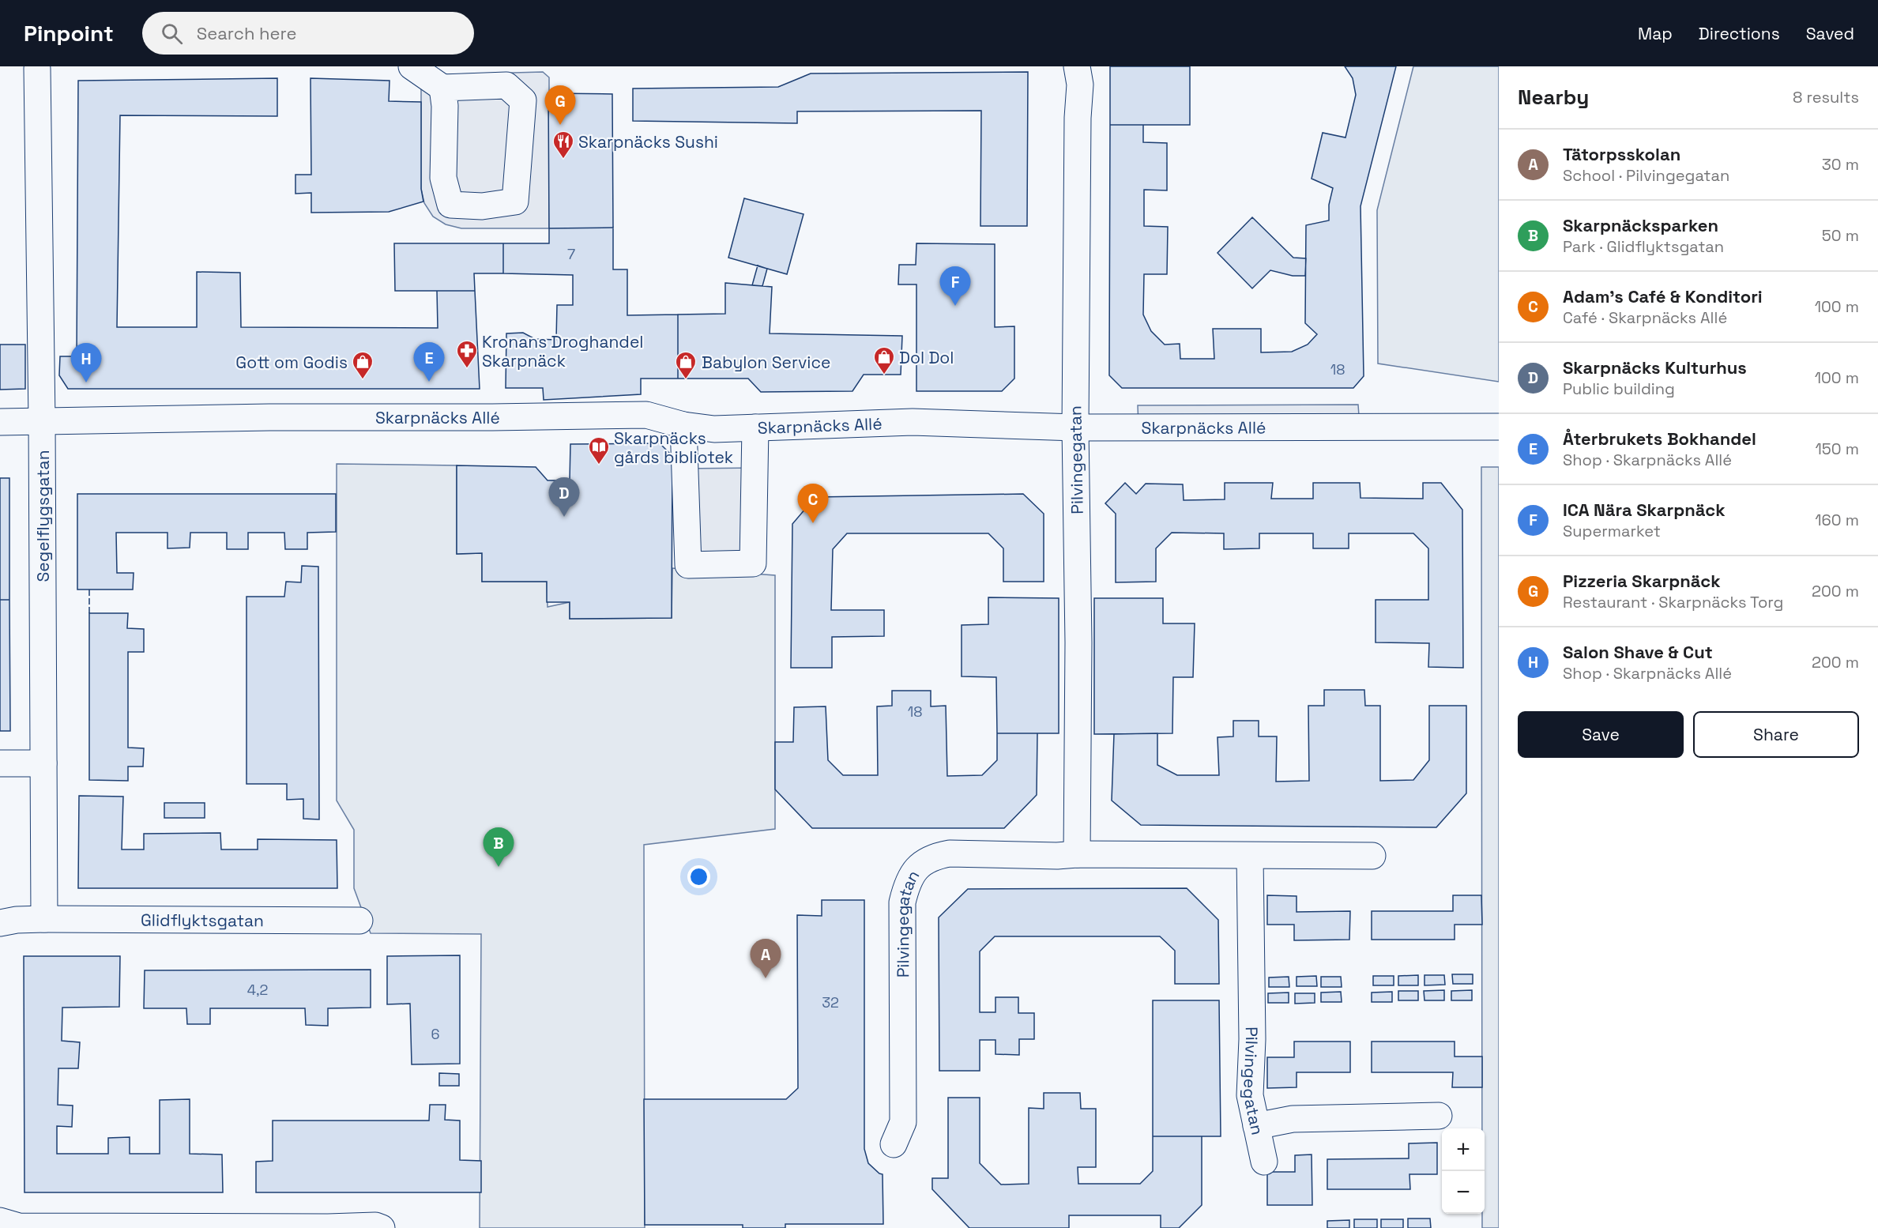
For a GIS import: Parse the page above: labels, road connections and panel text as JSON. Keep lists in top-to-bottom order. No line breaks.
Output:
{"streets":{"street":["Skarpnäcks Allé","Pilvingegatan","Segelflygsgatan","Glidflyktsgatan"]},"crossings":[["Skarpnäcks Allé","Pilvingegatan"],["Skarpnäcks Allé","Segelflygsgatan"],["Segelflygsgatan","Glidflyktsgatan"]],"places":{"restaurant":["Skarpnäcks Sushi"],"pharmacy":["Kronans Droghandel Skarpnäck"],"shop":["Dol Dol","Gott om Godis","Babylon Service"],"library":["Skarpnäcks gårds bibliotek"]},"house_numbers":["7","18","18","4,2","32","6"],"page":{"header":"Pinpoint","search":"Search here","nav":["Map","Directions","Saved"],"heading":["Nearby","8 results"],"pins":["G","F","E","H","D","C","B","A"],"list":[{"mark":"A","name":"Tätorpsskolan","note":"School · Pilvingegatan","value":"30 m"},{"mark":"B","name":"Skarpnäcksparken","note":"Park · Glidflyktsgatan","value":"50 m"},{"mark":"C","name":"Adam’s Café & Konditori","note":"Café · Skarpnäcks Allé","value":"100 m"},{"mark":"D","name":"Skarpnäcks Kulturhus","note":"Public building","value":"100 m"},{"mark":"E","name":"Återbrukets Bokhandel","note":"Shop · Skarpnäcks Allé","value":"150 m"},{"mark":"F","name":"ICA Nära Skarpnäck","note":"Supermarket","value":"160 m"},{"mark":"G","name":"Pizzeria Skarpnäck","note":"Restaurant · Skarpnäcks Torg","value":"200 m"},{"mark":"H","name":"Salon Shave & Cut","note":"Shop · Skarpnäcks Allé","value":"200 m"}],"buttons":["Save","Share"],"map_buttons":["+","−"]}}
